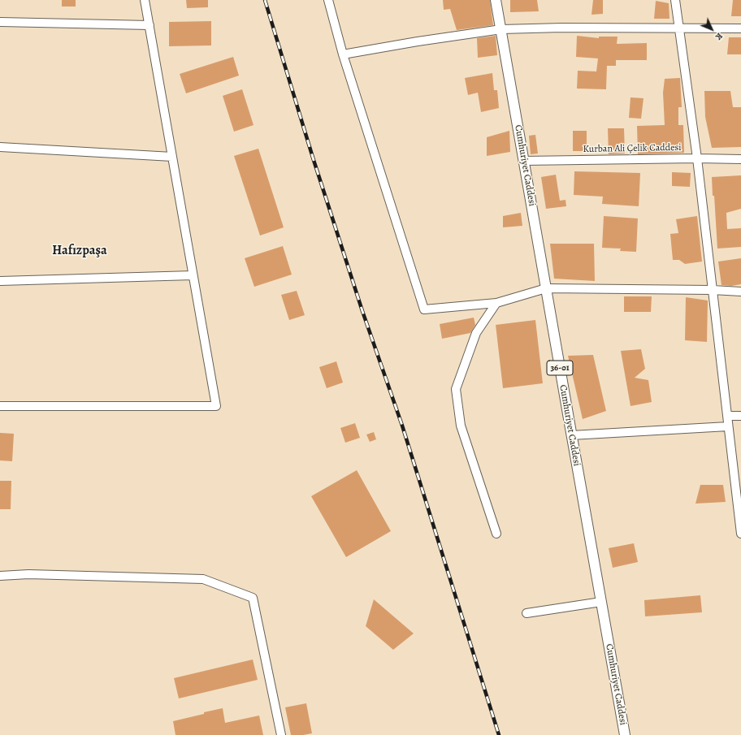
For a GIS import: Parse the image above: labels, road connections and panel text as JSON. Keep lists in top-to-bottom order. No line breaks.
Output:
{"streets":{"main road":["Cumhuriyet Caddesi","36-01"],"street":["Kurban Ali Çelik Caddesi"]},"crossings":[["Kurban Ali Çelik Caddesi","Cumhuriyet Caddesi"]],"districts":["Hafızpaşa"],"north":"bottom right"}
